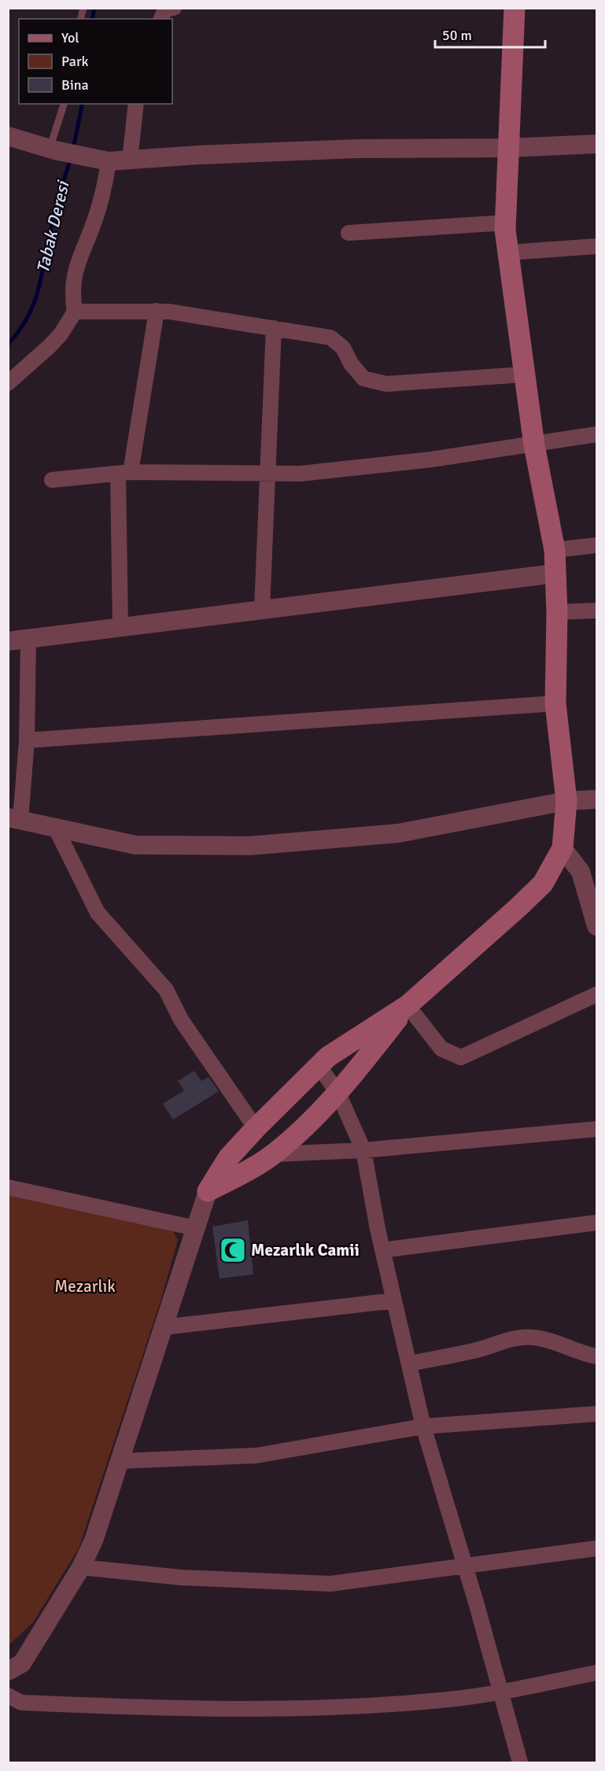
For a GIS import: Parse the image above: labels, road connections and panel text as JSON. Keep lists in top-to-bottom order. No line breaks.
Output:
{"water":["Tabak Deresi"],"parks":["Mezarlık"],"places":{"mosque":["Mezarlık Camii"]},"legend":["Yol","Park","Bina"],"scale_bar":"50 m"}
